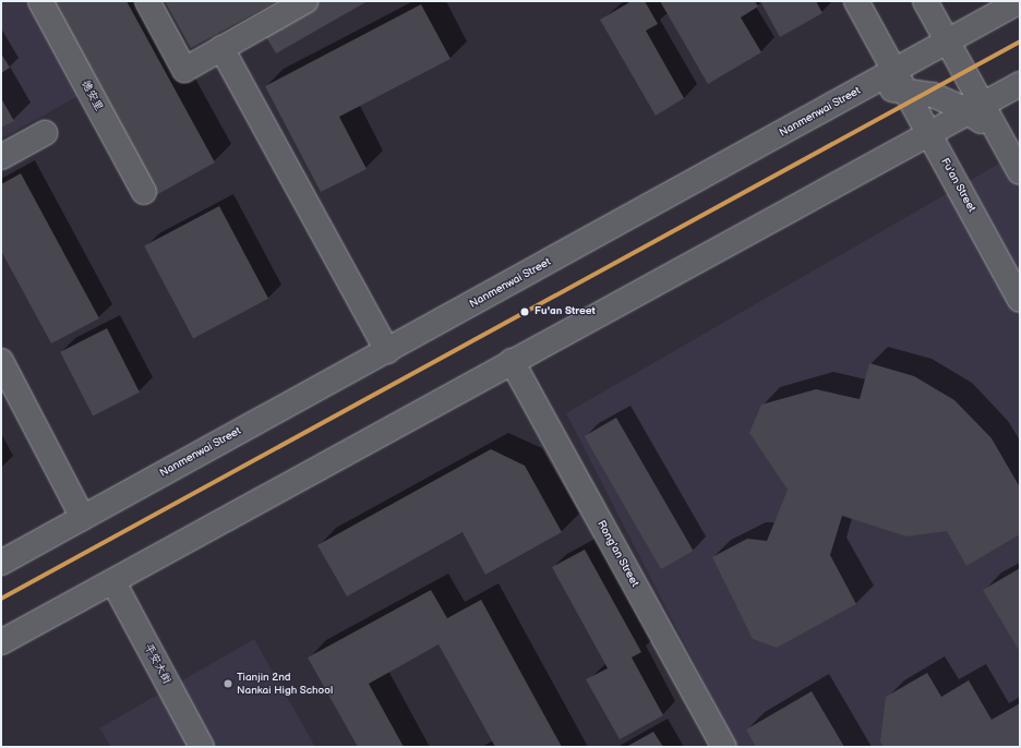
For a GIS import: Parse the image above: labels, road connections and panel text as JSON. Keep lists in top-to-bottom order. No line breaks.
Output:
{"streets":{"main road":["德安里","Nanmenwai Street","Fu'an Street","Rong'an Street","平安大街"]},"crossings":[["Nanmenwai Street","Fu'an Street"]],"places":["Fu'an Street","Tianjin 2nd Nankai High School"]}
